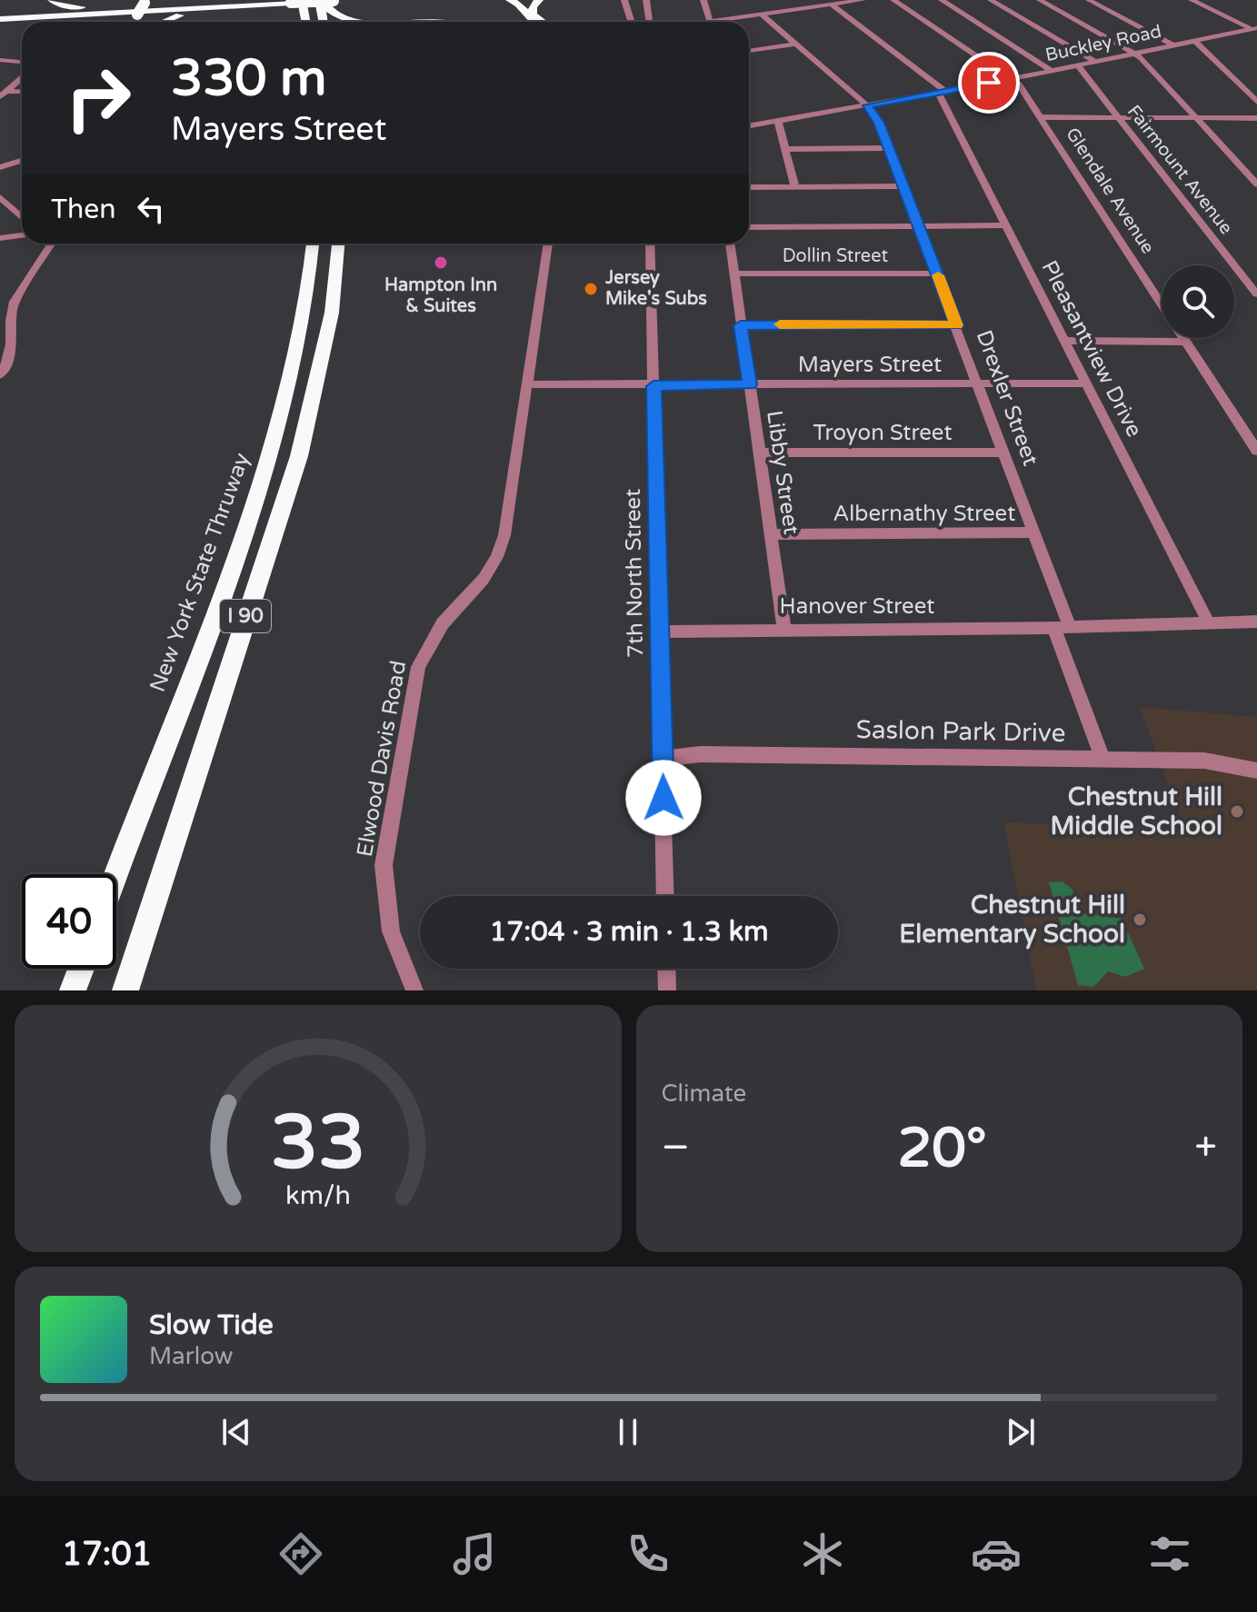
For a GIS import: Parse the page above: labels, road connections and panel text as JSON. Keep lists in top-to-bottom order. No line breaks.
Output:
{"streets":{"highway":["New York State Thruway","I 90"],"street":["Buckley Road","Fairmount Avenue","Glendale Avenue","Dollin Street","Pleasantview Drive","Mayers Street","Drexler Street","Troyon Street","Libby Street","Albernathy Street","7th North Street","Hanover Street","Saslon Park Drive","Elwood Davis Road"]},"crossings":[["Buckley Road","Fairmount Avenue"],["Buckley Road","Glendale Avenue"],["Buckley Road","Pleasantview Drive"],["Buckley Road","Drexler Street"],["Dollin Street","Drexler Street"],["Dollin Street","Libby Street"],["Pleasantview Drive","Mayers Street"],["Pleasantview Drive","Hanover Street"],["Mayers Street","Drexler Street"],["Mayers Street","Libby Street"],["Mayers Street","7th North Street"],["Drexler Street","Troyon Street"],["Drexler Street","Albernathy Street"],["Drexler Street","Hanover Street"],["Drexler Street","Saslon Park Drive"],["Troyon Street","Libby Street"],["Libby Street","Albernathy Street"],["Libby Street","Hanover Street"],["7th North Street","Hanover Street"],["7th North Street","Saslon Park Drive"]],"places":["Hampton Inn & Suites","Jersey Mike's Subs","Chestnut Hill Middle School","Chestnut Hill Elementary School"],"page":{"turn":["330 m","Mayers Street"],"then":"Then","limit":"40","trip":"17:04 · 3 min · 1.3 km","tile":"Climate","heat":["−","20°","+"],"song":["Slow Tide","Marlow"],"tabs":"17:01","gauge":["33","km/h"]}}
